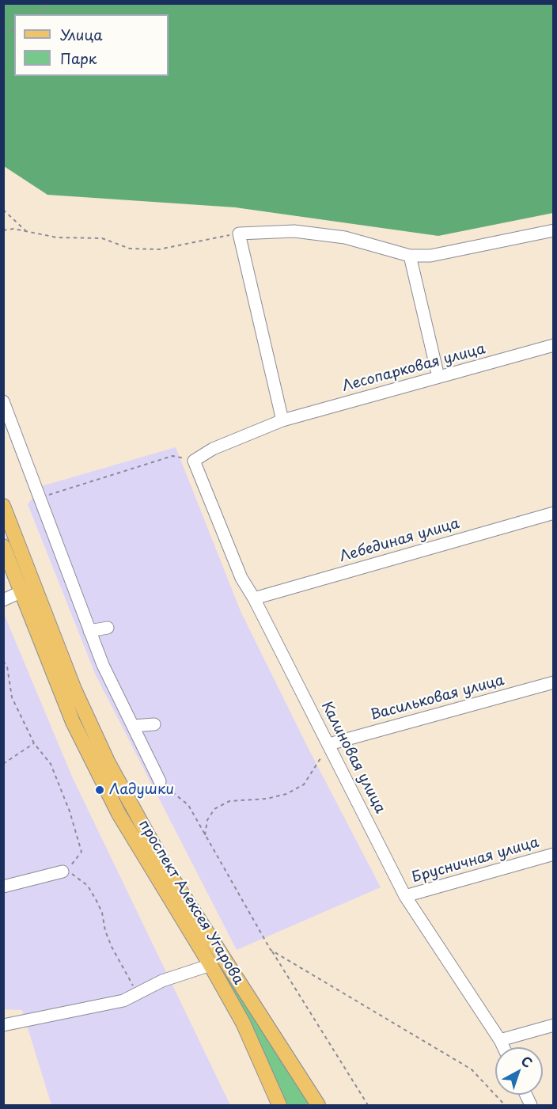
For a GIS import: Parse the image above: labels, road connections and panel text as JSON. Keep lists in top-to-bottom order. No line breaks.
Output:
{"streets":{"main road":["проспект Алексея Угарова"],"street":["Лесопарковая улица","Лебединая улица","Васильковая улица","Калиновая улица","Брусничная улица"]},"crossings":[["Лесопарковая улица","Калиновая улица"],["Лебединая улица","Калиновая улица"],["Васильковая улица","Калиновая улица"],["Калиновая улица","Брусничная улица"]],"places":["Ладушки"],"legend":["Улица","Парк"],"north":"top right"}
